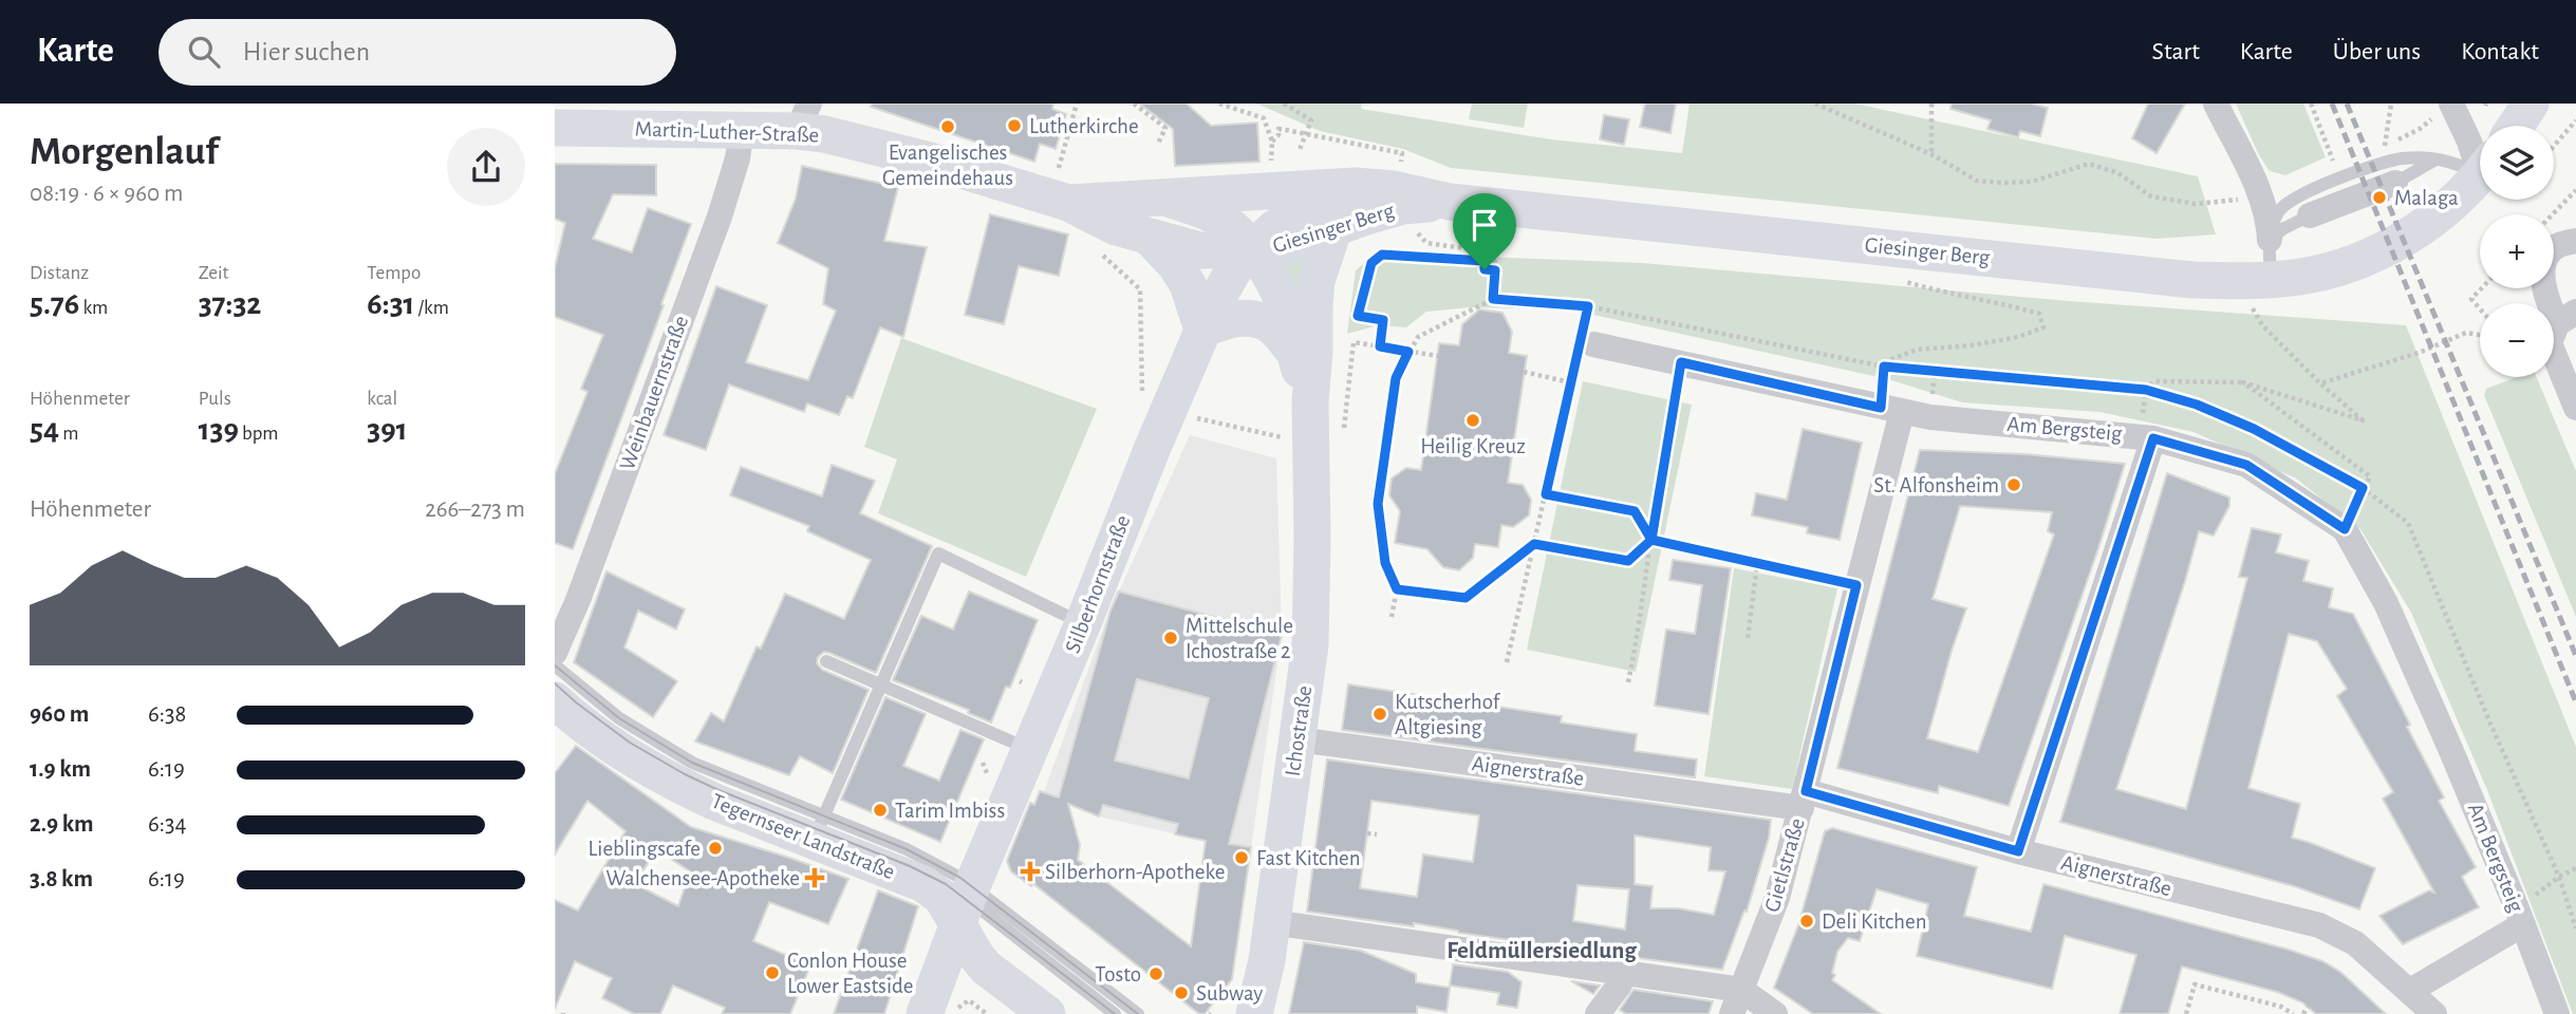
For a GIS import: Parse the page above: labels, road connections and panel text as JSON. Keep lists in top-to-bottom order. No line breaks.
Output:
{"streets":{"main road":["Martin-Luther-Straße","Giesinger Berg","Silberhornstraße","Ichostraße","Tegernseer Landstraße"],"street":["Weinbauernstraße","Am Bergsteig","Aignerstraße","Gietlstraße"]},"crossings":[["Martin-Luther-Straße","Giesinger Berg"],["Martin-Luther-Straße","Weinbauernstraße"],["Martin-Luther-Straße","Silberhornstraße"],["Martin-Luther-Straße","Ichostraße"],["Giesinger Berg","Silberhornstraße"],["Giesinger Berg","Ichostraße"],["Am Bergsteig","Gietlstraße"],["Silberhornstraße","Ichostraße"],["Silberhornstraße","Tegernseer Landstraße"],["Ichostraße","Aignerstraße"],["Aignerstraße","Gietlstraße"]],"districts":["Feldmüllersiedlung"],"places":{"other":["Lutherkirche","Evangelisches Gemeindehaus","Malaga","Heilig Kreuz","St. Alfonsheim","Mittelschule Ichostraße 2","Kutscherhof Altgiesing","Tarim Imbiss","Lieblingscafe","Fast Kitchen","Deli Kitchen","Conlon House Lower Eastside","Tosto","Subway"],"health":["Silberhorn-Apotheke","Walchensee-Apotheke"]},"page":{"header":"Karte","search":"Hier suchen","nav":["Start","Karte","Über uns","Kontakt"],"heading":["Morgenlauf","08:19 · 6 × 960 m"],"map_buttons":["+","−"],"stats":[["Distanz","5.76 km"],["Zeit","37:32"],["Tempo","6:31 /km"],["Höhenmeter","54 m"],["Puls","139 bpm"],["kcal","391"]],"chart":["Höhenmeter","266–273 m"],"list":[{"name":"960 m","note":"6:38"},{"name":"1.9 km","note":"6:19"},{"name":"2.9 km","note":"6:34"},{"name":"3.8 km","note":"6:19"}]}}
